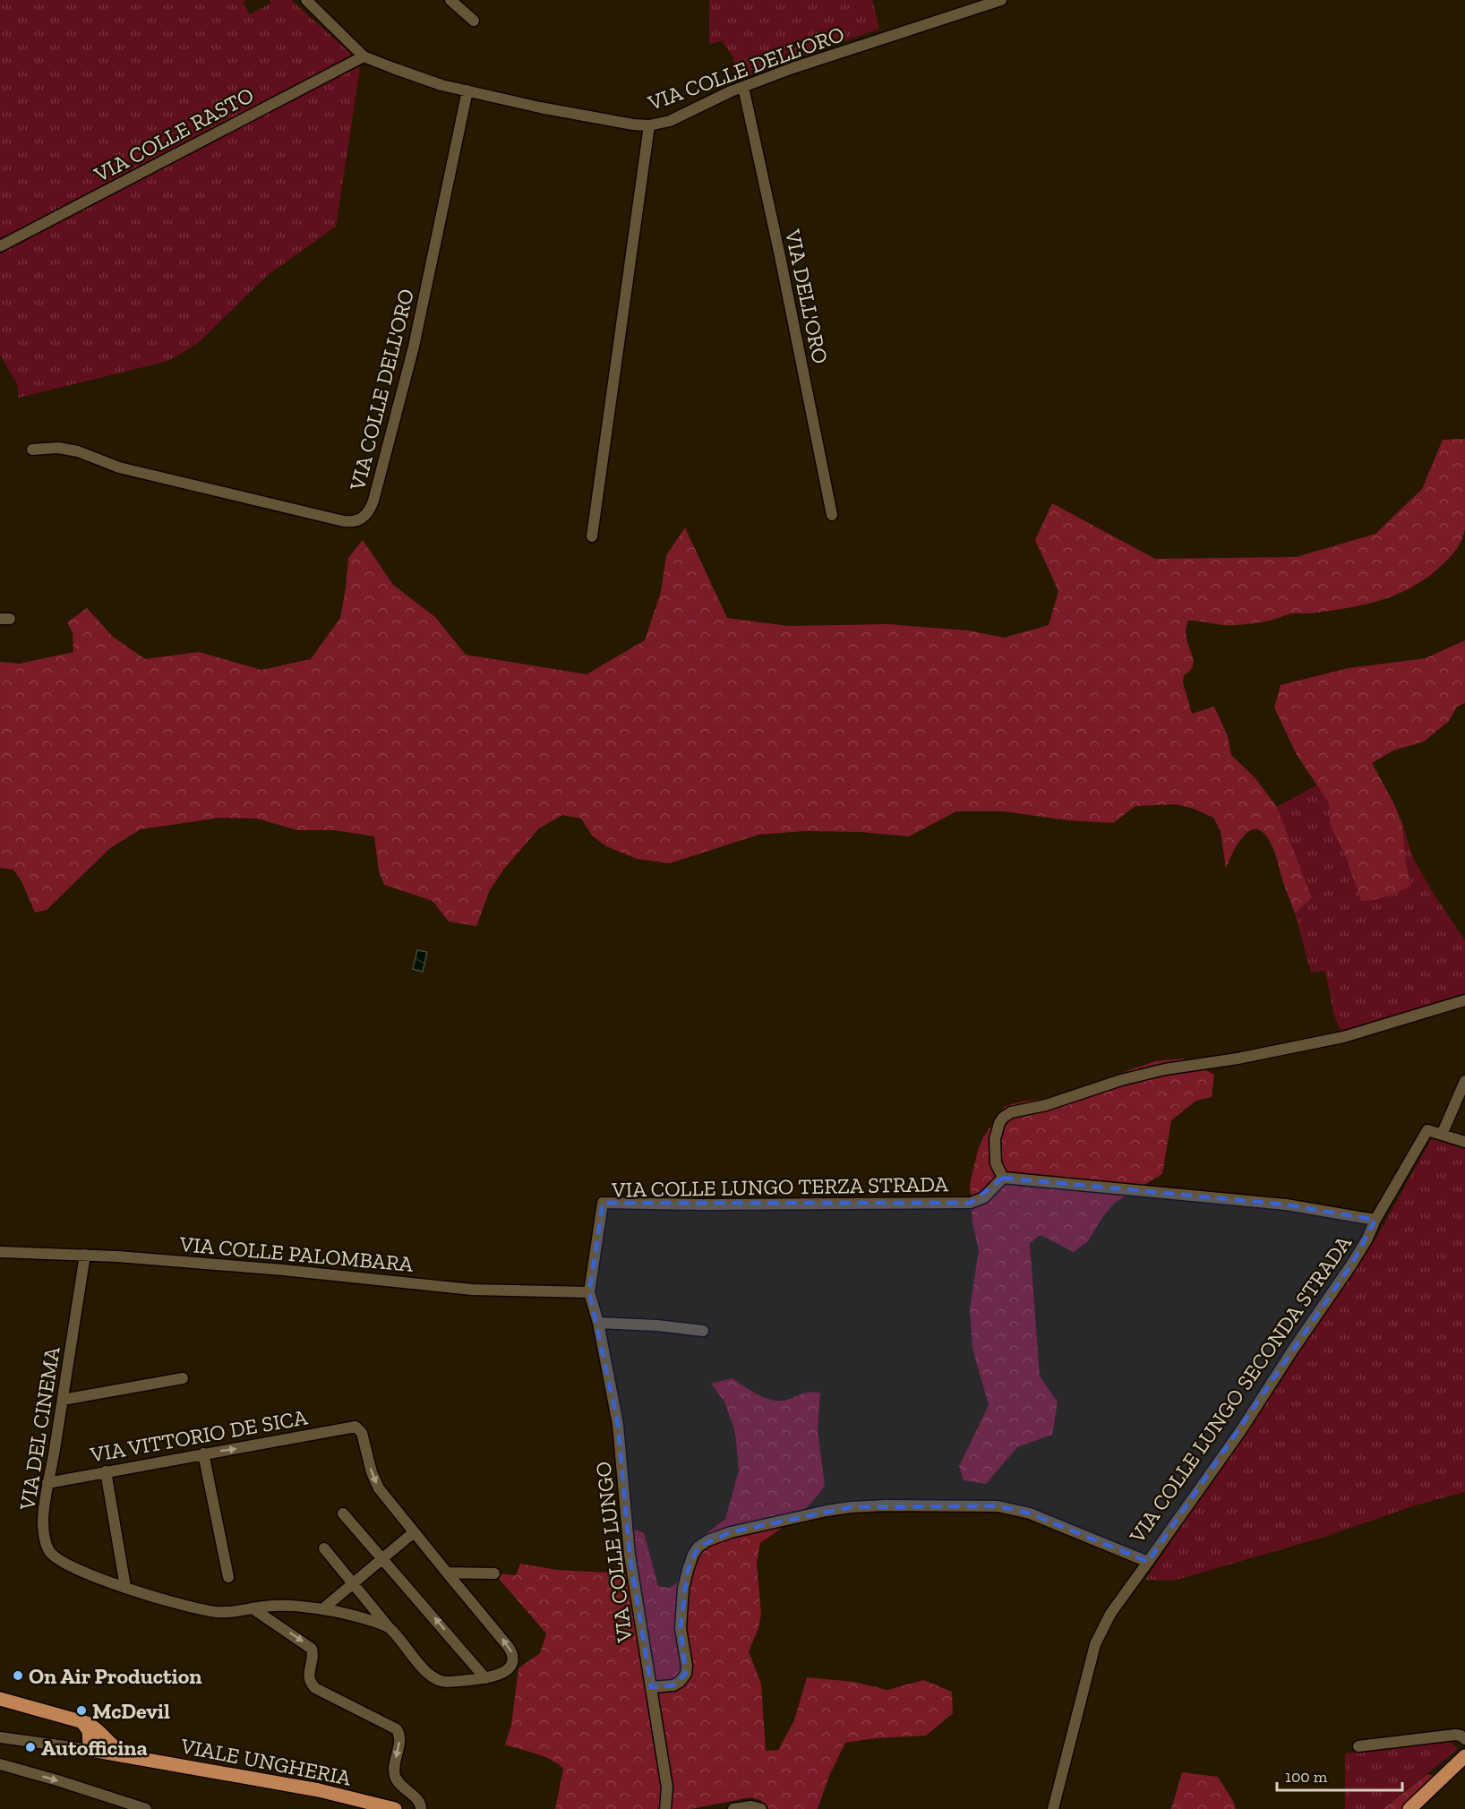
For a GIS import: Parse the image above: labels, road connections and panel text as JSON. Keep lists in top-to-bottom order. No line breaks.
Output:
{"streets":{"main road":["VIALE UNGHERIA"],"street":["VIA COLLE DELL'ORO","VIA COLLE RASTO","VIA DELL'ORO","VIA COLLE LUNGO TERZA STRADA","VIA COLLE PALOMBARA","VIA COLLE LUNGO SECONDA STRADA","VIA DEL CINEMA","VIA VITTORIO DE SICA","VIA COLLE LUNGO"]},"crossings":[["VIA COLLE DELL'ORO","VIA COLLE RASTO"],["VIA COLLE DELL'ORO","VIA DELL'ORO"],["VIA COLLE LUNGO TERZA STRADA","VIA COLLE PALOMBARA"],["VIA COLLE LUNGO TERZA STRADA","VIA COLLE LUNGO"],["VIA COLLE PALOMBARA","VIA DEL CINEMA"],["VIA COLLE PALOMBARA","VIA COLLE LUNGO"],["VIA COLLE LUNGO SECONDA STRADA","VIA COLLE LUNGO"],["VIA DEL CINEMA","VIA VITTORIO DE SICA"]],"one_way":["VIA VITTORIO DE SICA"],"places":["On Air Production","McDevil","Autofficina"],"scale_bar":"100 m"}
